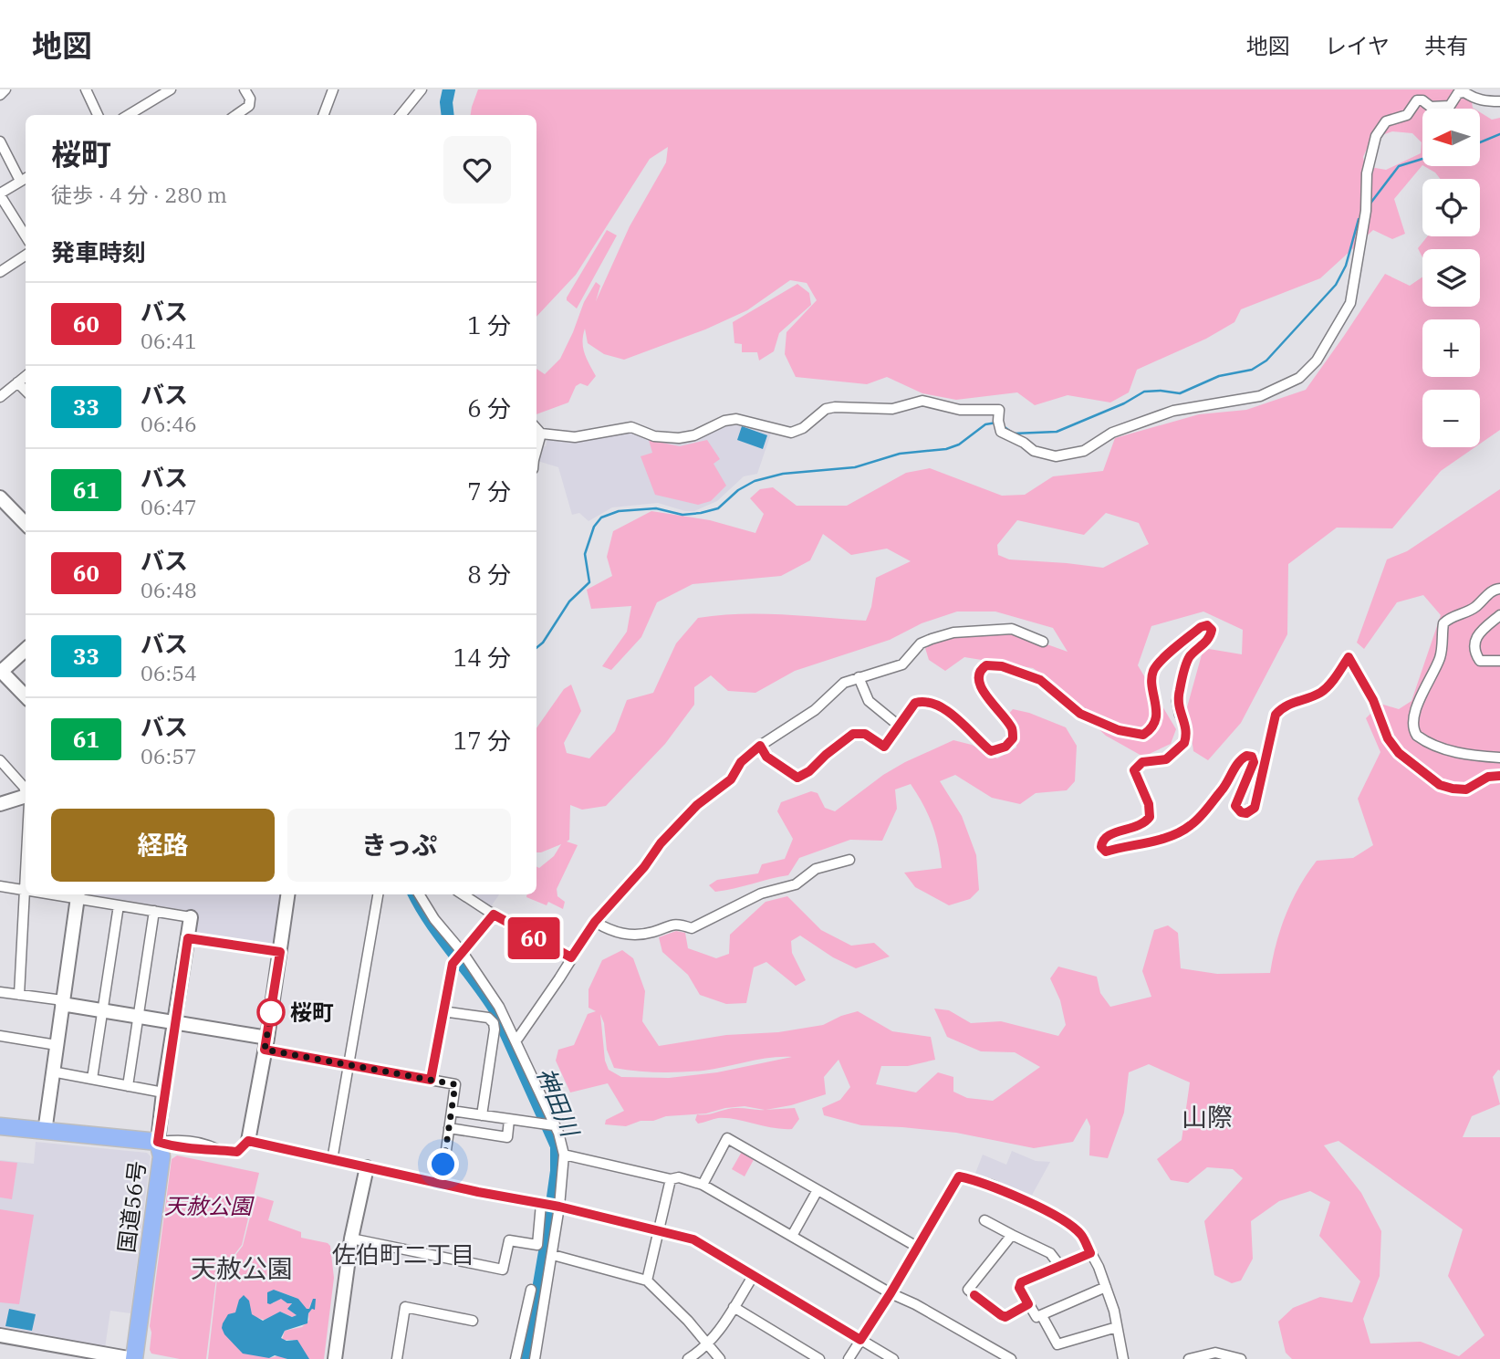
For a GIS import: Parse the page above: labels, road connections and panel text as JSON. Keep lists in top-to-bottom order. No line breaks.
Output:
{"streets":{"highway":["国道56号"]},"districts":["山際","佐伯町二丁目","天赦公園"],"water":["神田川"],"parks":["天赦公園"],"places":["桜町"],"lines":["bus line 60"],"north":"left","page":{"header":"地図","nav":["地図","レイヤ","共有"],"on_map":"60","map_buttons":["+","−"],"heading":[["桜町","徒歩 · 4 分 · 280 m"],"発車時刻"],"list":[{"mark":"60","name":"バス","note":"06:41","value":"1 分"},{"mark":"33","name":"バス","note":"06:46","value":"6 分"},{"mark":"61","name":"バス","note":"06:47","value":"7 分"},{"mark":"60","name":"バス","note":"06:48","value":"8 分"},{"mark":"33","name":"バス","note":"06:54","value":"14 分"},{"mark":"61","name":"バス","note":"06:57","value":"17 分"}],"buttons":["経路","きっぷ"]}}
